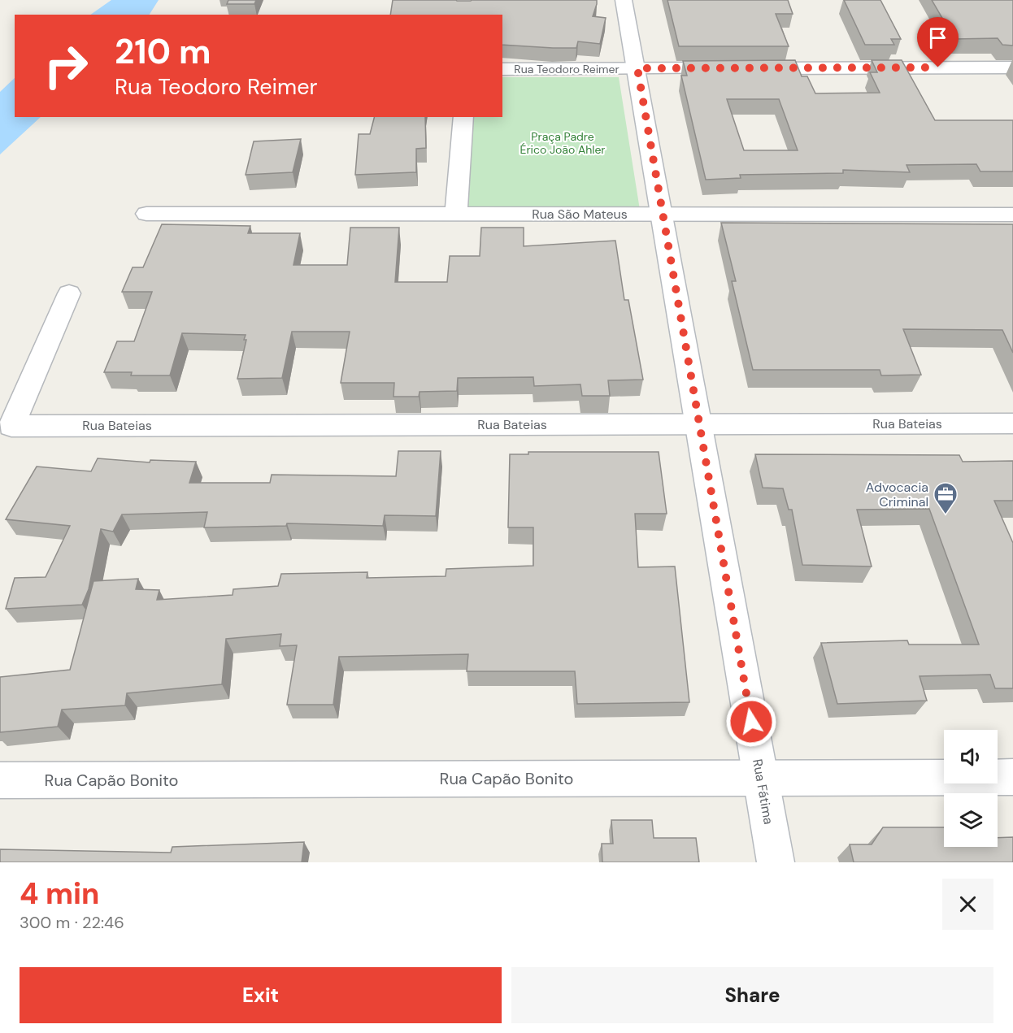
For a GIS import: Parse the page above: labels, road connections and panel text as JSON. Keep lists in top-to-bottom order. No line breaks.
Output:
{"streets":{"street":["Rua Teodoro Reimer","Rua São Mateus","Rua Bateias","Rua Capão Bonito","Rua Fátima"]},"crossings":[["Rua Teodoro Reimer","Rua Fátima"],["Rua São Mateus","Rua Fátima"],["Rua Bateias","Rua Fátima"],["Rua Capão Bonito","Rua Fátima"]],"parks":["Praça Padre Érico João Ahler"],"places":{"office":["Advocacia Criminal"]},"page":{"turn":["210 m","Rua Teodoro Reimer"],"heading":["4 min","300 m · 22:46"],"buttons":["Exit","Share"]}}
